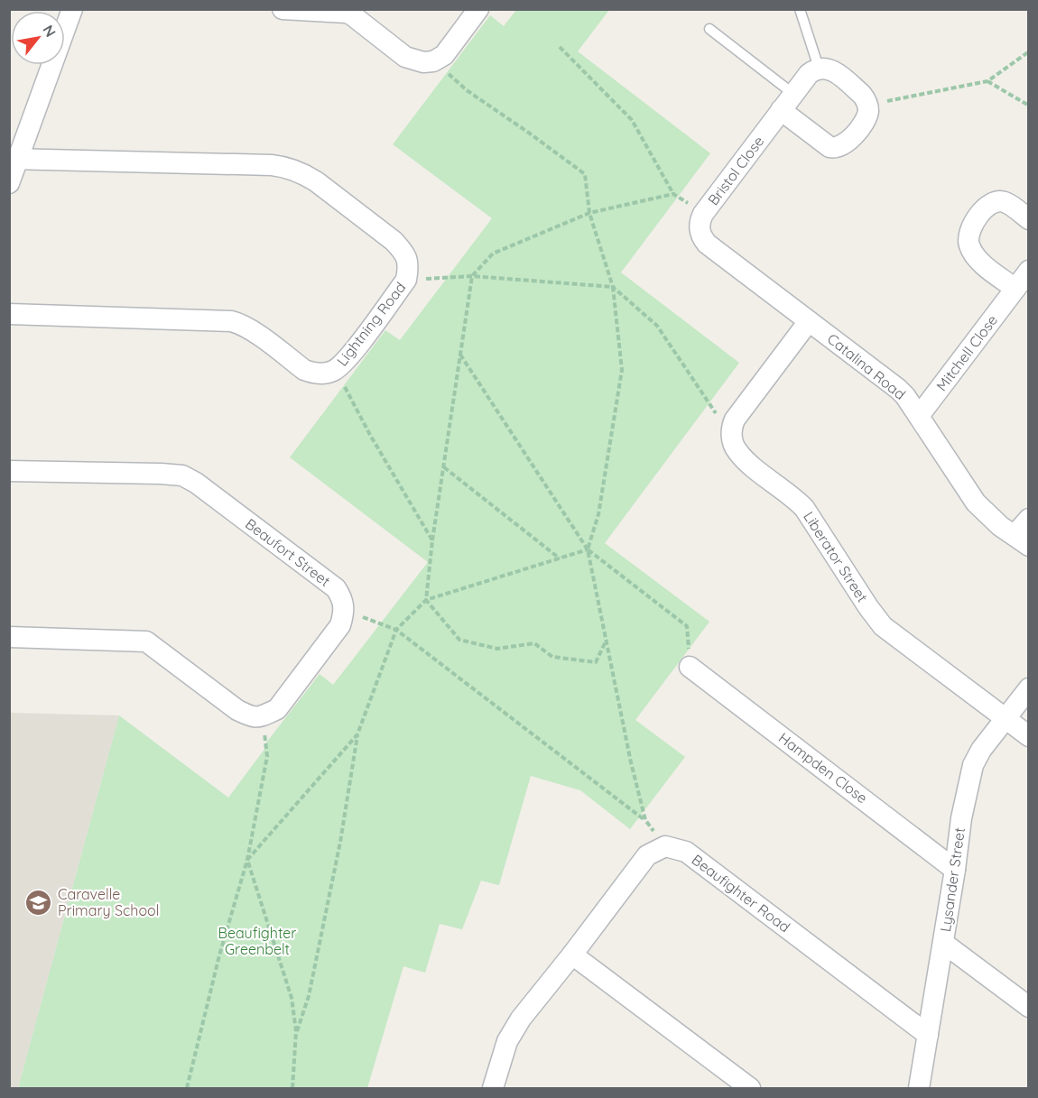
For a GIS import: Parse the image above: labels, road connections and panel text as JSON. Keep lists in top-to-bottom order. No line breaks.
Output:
{"streets":{"street":["Bristol Close","Lightning Road","Mitchell Close","Catalina Road","Beaufort Street","Liberator Street","Hampden Close","Lysander Street","Beaufighter Road"]},"crossings":[["Bristol Close","Catalina Road"],["Mitchell Close","Catalina Road"],["Liberator Street","Lysander Street"],["Hampden Close","Lysander Street"],["Lysander Street","Beaufighter Road"]],"parks":["Beaufighter Greenbelt"],"places":{"school or university":["Caravelle Primary School"]},"north":"top right"}
